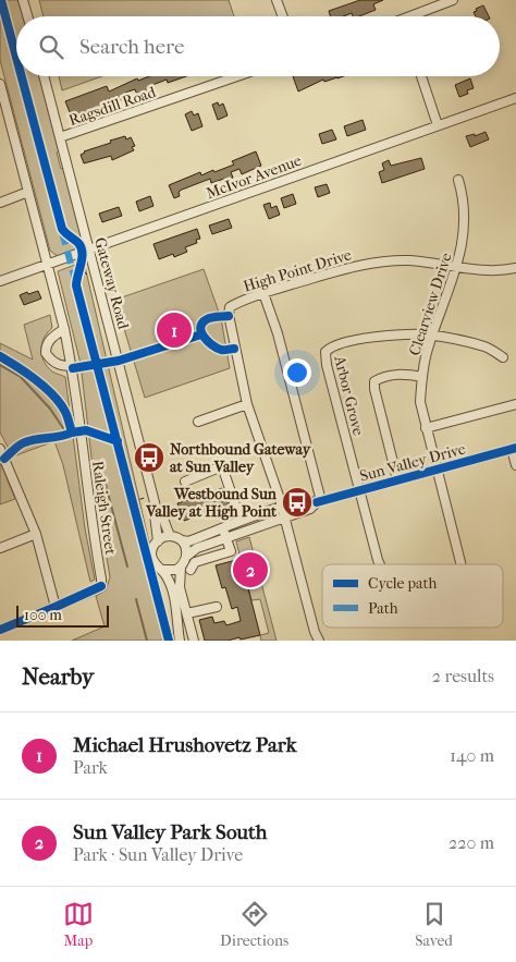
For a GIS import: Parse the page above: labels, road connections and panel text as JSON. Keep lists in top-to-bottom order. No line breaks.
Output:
{"streets":{"street":["Ragsdill Road","McIvor Avenue","High Point Drive","Gateway Road","Clearview Drive","Arbor Grove","Sun Valley Drive","Raleigh Street"]},"crossings":[["Ragsdill Road","Gateway Road"],["McIvor Avenue","Gateway Road"],["McIvor Avenue","Raleigh Street"],["High Point Drive","Clearview Drive"],["High Point Drive","Sun Valley Drive"],["Gateway Road","Sun Valley Drive"],["Clearview Drive","Arbor Grove"],["Clearview Drive","Sun Valley Drive"],["Arbor Grove","Sun Valley Drive"]],"places":{"bus stop":["Northbound Gateway at Sun Valley","Westbound Sun Valley at High Point"]},"legend":["Cycle path","Path"],"scale_bar":"100 m","page":{"search":"Search here","pins":["1","2"],"scale":"100 m","heading":["Nearby","2 results"],"list":[{"mark":"1","name":"Michael Hrushovetz Park","note":"Park","value":"140 m"},{"mark":"2","name":"Sun Valley Park South","note":"Park · Sun Valley Drive","value":"220 m"}],"nav":["Map","Directions","Saved"]}}
